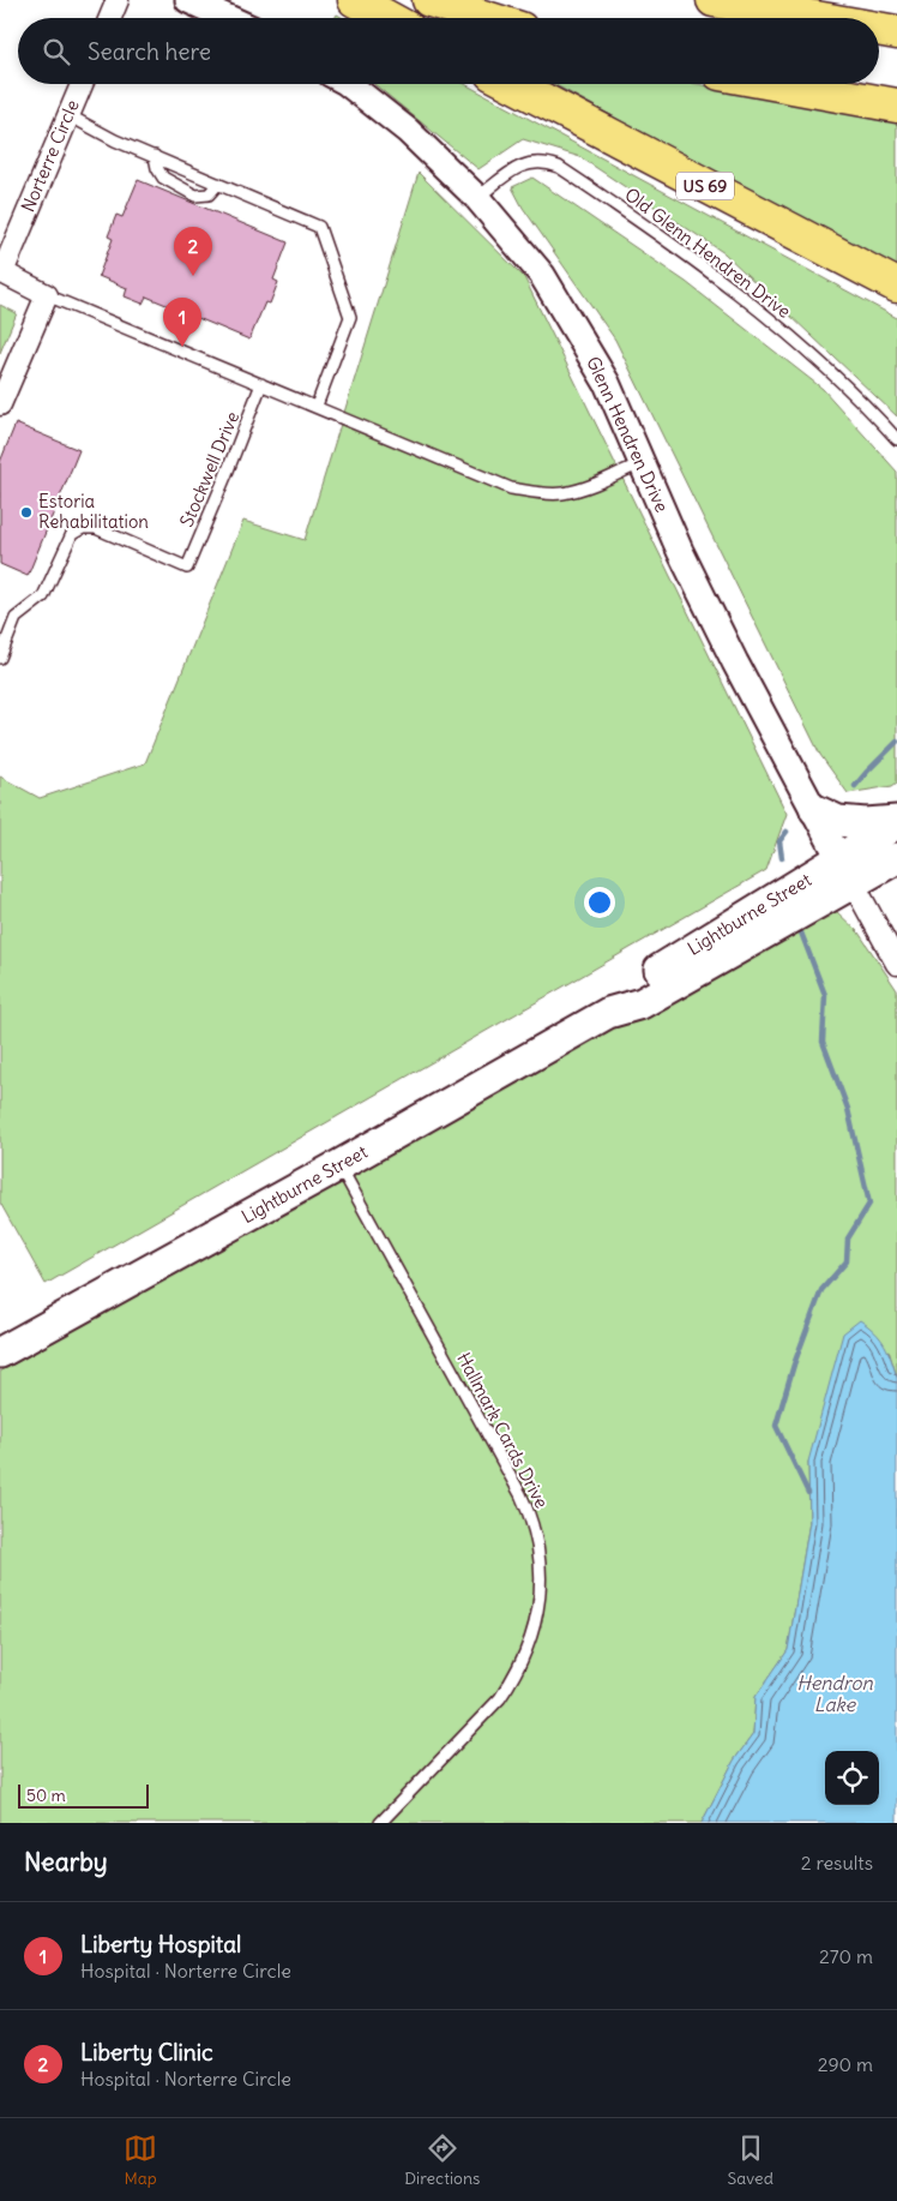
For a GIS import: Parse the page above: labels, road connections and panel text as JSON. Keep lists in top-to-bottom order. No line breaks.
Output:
{"streets":{"highway":["US 69"],"main road":["Lightburne Street"],"street":["Norterre Circle","Glenn Hendren Drive"],"lane":["Old Glenn Hendren Drive","Stockwell Drive","Hallmark Cards Drive"]},"crossings":[["Old Glenn Hendren Drive","Glenn Hendren Drive"],["Glenn Hendren Drive","Lightburne Street"],["Lightburne Street","Hallmark Cards Drive"]],"water":["Hendron Lake"],"places":["Estoria Rehabilitation"],"scale_bar":"50 m","page":{"search":"Search here","pins":["2","1"],"scale":"50 m","heading":["Nearby","2 results"],"list":[{"mark":"1","name":"Liberty Hospital","note":"Hospital · Norterre Circle","value":"270 m"},{"mark":"2","name":"Liberty Clinic","note":"Hospital · Norterre Circle","value":"290 m"}],"nav":["Map","Directions","Saved"]}}
